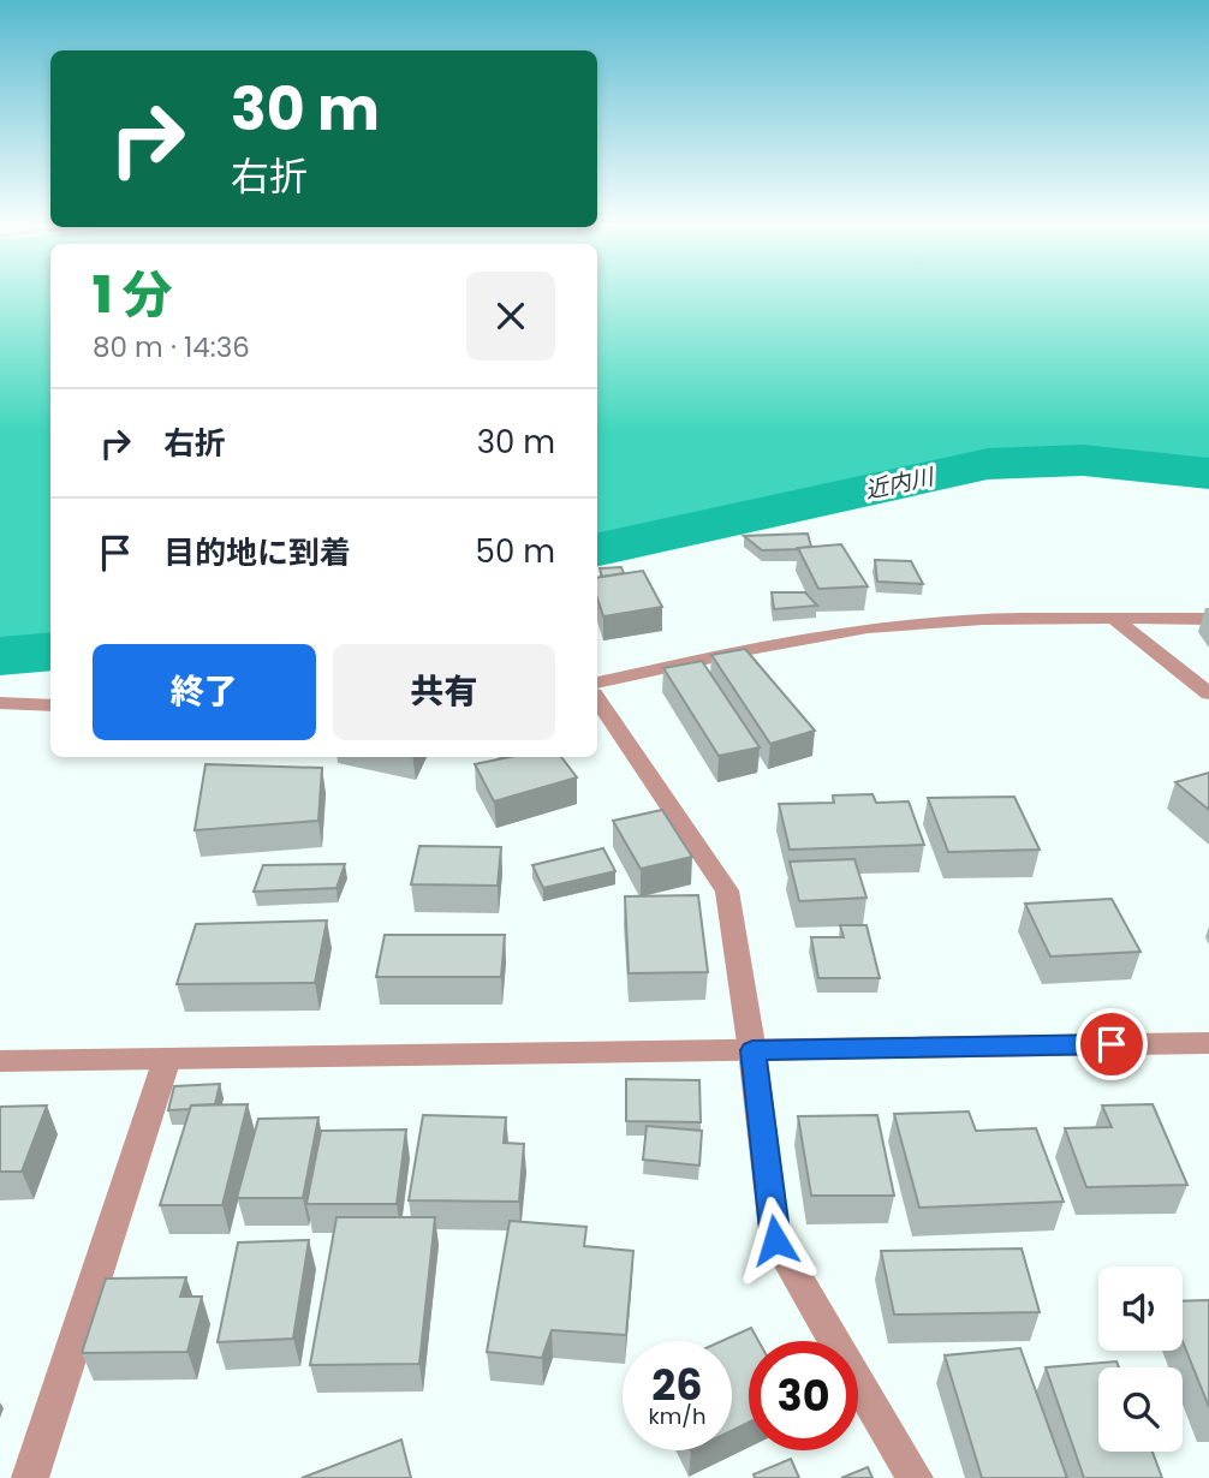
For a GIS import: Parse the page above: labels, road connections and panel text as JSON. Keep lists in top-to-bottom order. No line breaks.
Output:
{"water":["近内川"],"page":{"turn":["30 m","右折"],"heading":["1 分","80 m · 14:36"],"list":[{"name":"右折","value":"30 m"},{"name":"目的地に到着","value":"50 m"}],"buttons":["終了","共有"],"speed":"26 km/h","limit":"30"}}
